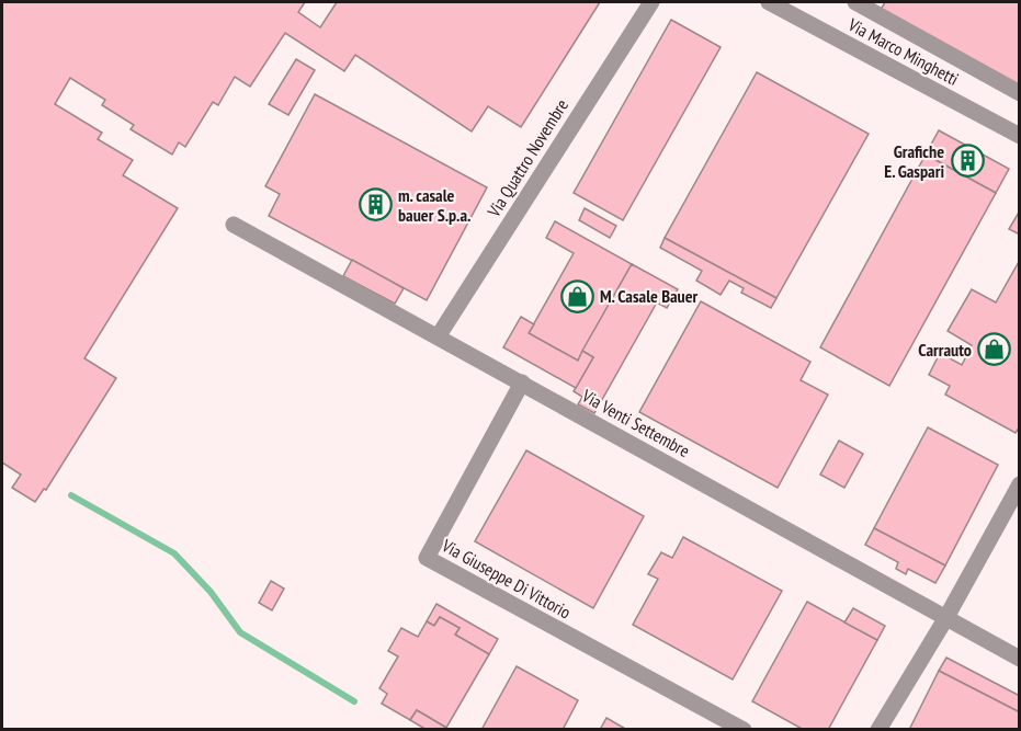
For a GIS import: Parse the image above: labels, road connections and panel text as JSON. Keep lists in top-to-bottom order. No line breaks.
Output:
{"streets":{"street":["Via Marco Minghetti","Via Quattro Novembre","Via Venti Settembre","Via Giuseppe Di Vittorio"]},"crossings":[["Via Quattro Novembre","Via Venti Settembre"],["Via Venti Settembre","Via Giuseppe Di Vittorio"]],"places":{"building":["Grafiche E. Gaspari","m. casale bauer S.p.a."],"shop":["M. Casale Bauer","Carrauto"]}}
